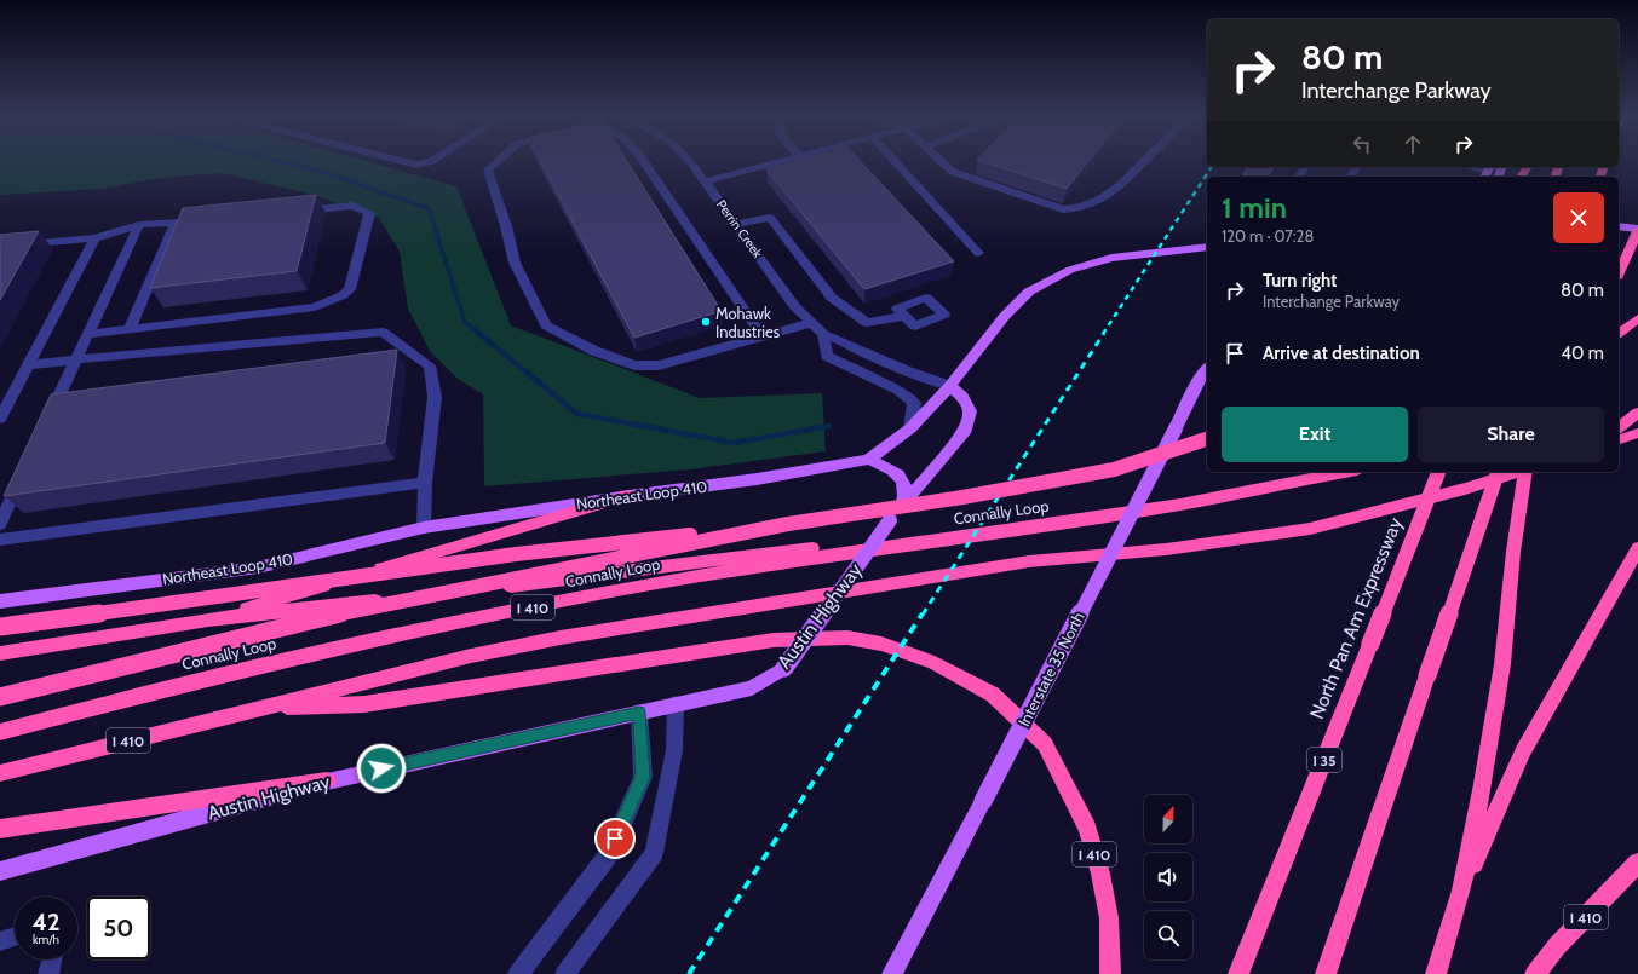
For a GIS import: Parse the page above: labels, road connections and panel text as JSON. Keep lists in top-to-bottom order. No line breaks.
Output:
{"streets":{"highway":["Connally Loop","I 410","North Pan Am Expressway","I 35"],"main road":["Northeast Loop 410","Austin Highway","Interstate 35 North"],"street":["Perrin Creek"]},"crossings":[["Perrin Creek","Northeast Loop 410"],["Perrin Creek","Austin Highway"],["Northeast Loop 410","Austin Highway"],["Connally Loop","I 410"]],"places":["Mohawk Industries"],"north":"top","page":{"turn":["80 m","Interchange Parkway"],"heading":["1 min","120 m · 07:28"],"list":[{"name":"Turn right","note":"Interchange Parkway","value":"80 m"},{"name":"Arrive at destination","value":"40 m"}],"buttons":["Exit","Share"],"speed":"42 km/h","limit":"50"}}
